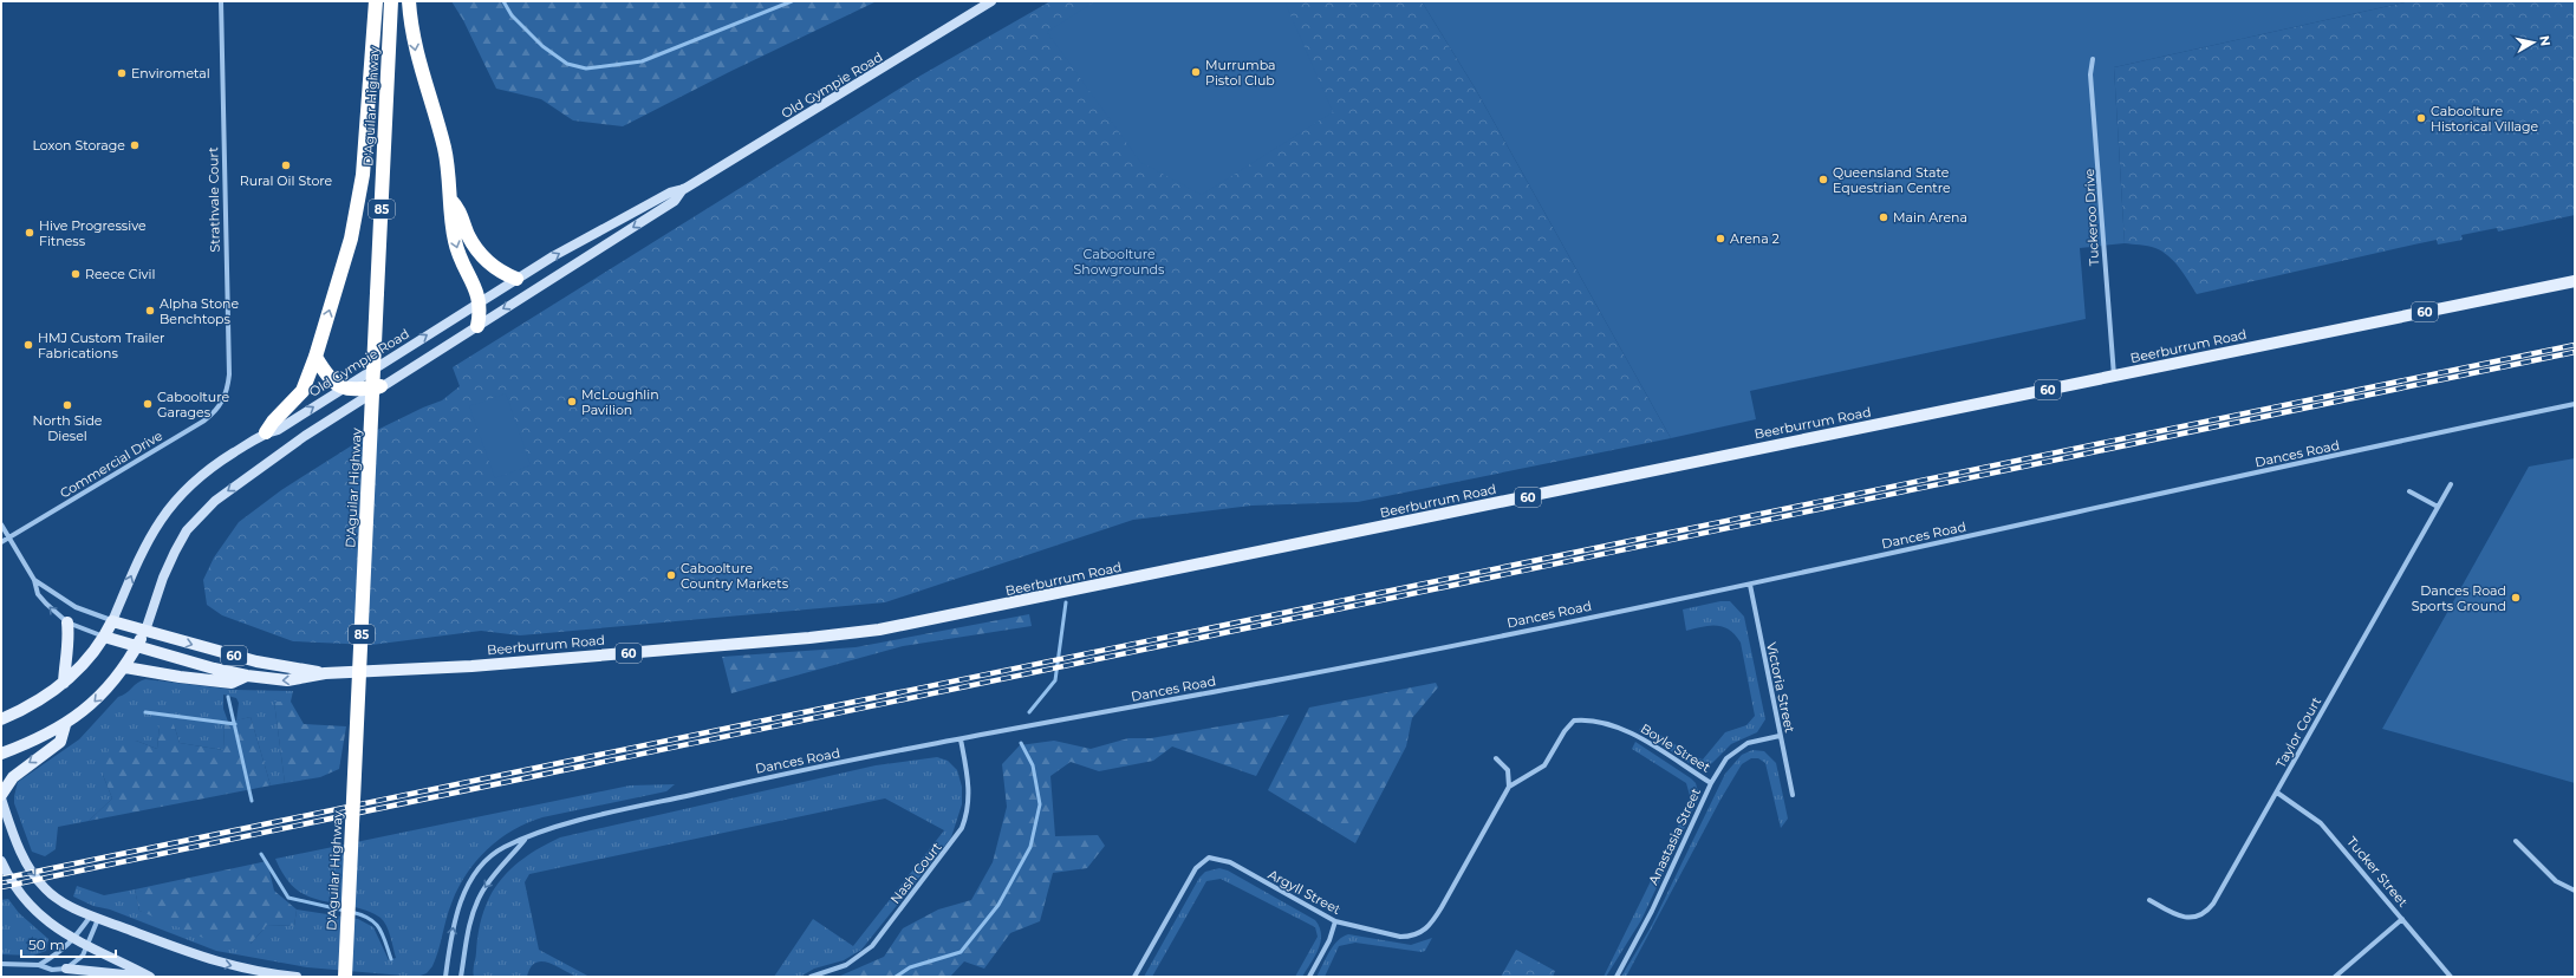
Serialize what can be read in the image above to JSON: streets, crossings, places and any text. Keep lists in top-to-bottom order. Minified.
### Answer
{"streets":{"highway":["D'Aguilar Highway","85"],"main road":["Old Gympie Road","60","Beerburrum Road"],"street":["Strathvale Court","Tuckeroo Drive","Dances Road","Commercial Drive","Victoria Street","Taylor Court","Boyle Street","Anastasia Street","Tucker Street","Nash Court","Argyll Street"]},"crossings":[["Old Gympie Road","Beerburrum Road"],["Strathvale Court","Commercial Drive"],["Tuckeroo Drive","Beerburrum Road"],["60","Beerburrum Road"],["Dances Road","Victoria Street"],["Dances Road","Nash Court"],["Victoria Street","Anastasia Street"],["Taylor Court","Tucker Street"],["Boyle Street","Anastasia Street"],["Boyle Street","Argyll Street"]],"parks":["Caboolture Showgrounds"],"places":["Murrumba Pistol Club","Envirometal","Caboolture Historical Village","Loxon Storage","Rural Oil Store","Queensland State Equestrian Centre","Main Arena","Hive Progressive Fitness","Arena 2","Reece Civil","Alpha Stone Benchtops","HMJ Custom Trailer Fabrications","McLoughlin Pavilion","Caboolture Garages","North Side Diesel","Caboolture Country Markets","Dances Road Sports Ground"],"scale_bar":"50 m","north":"right"}
